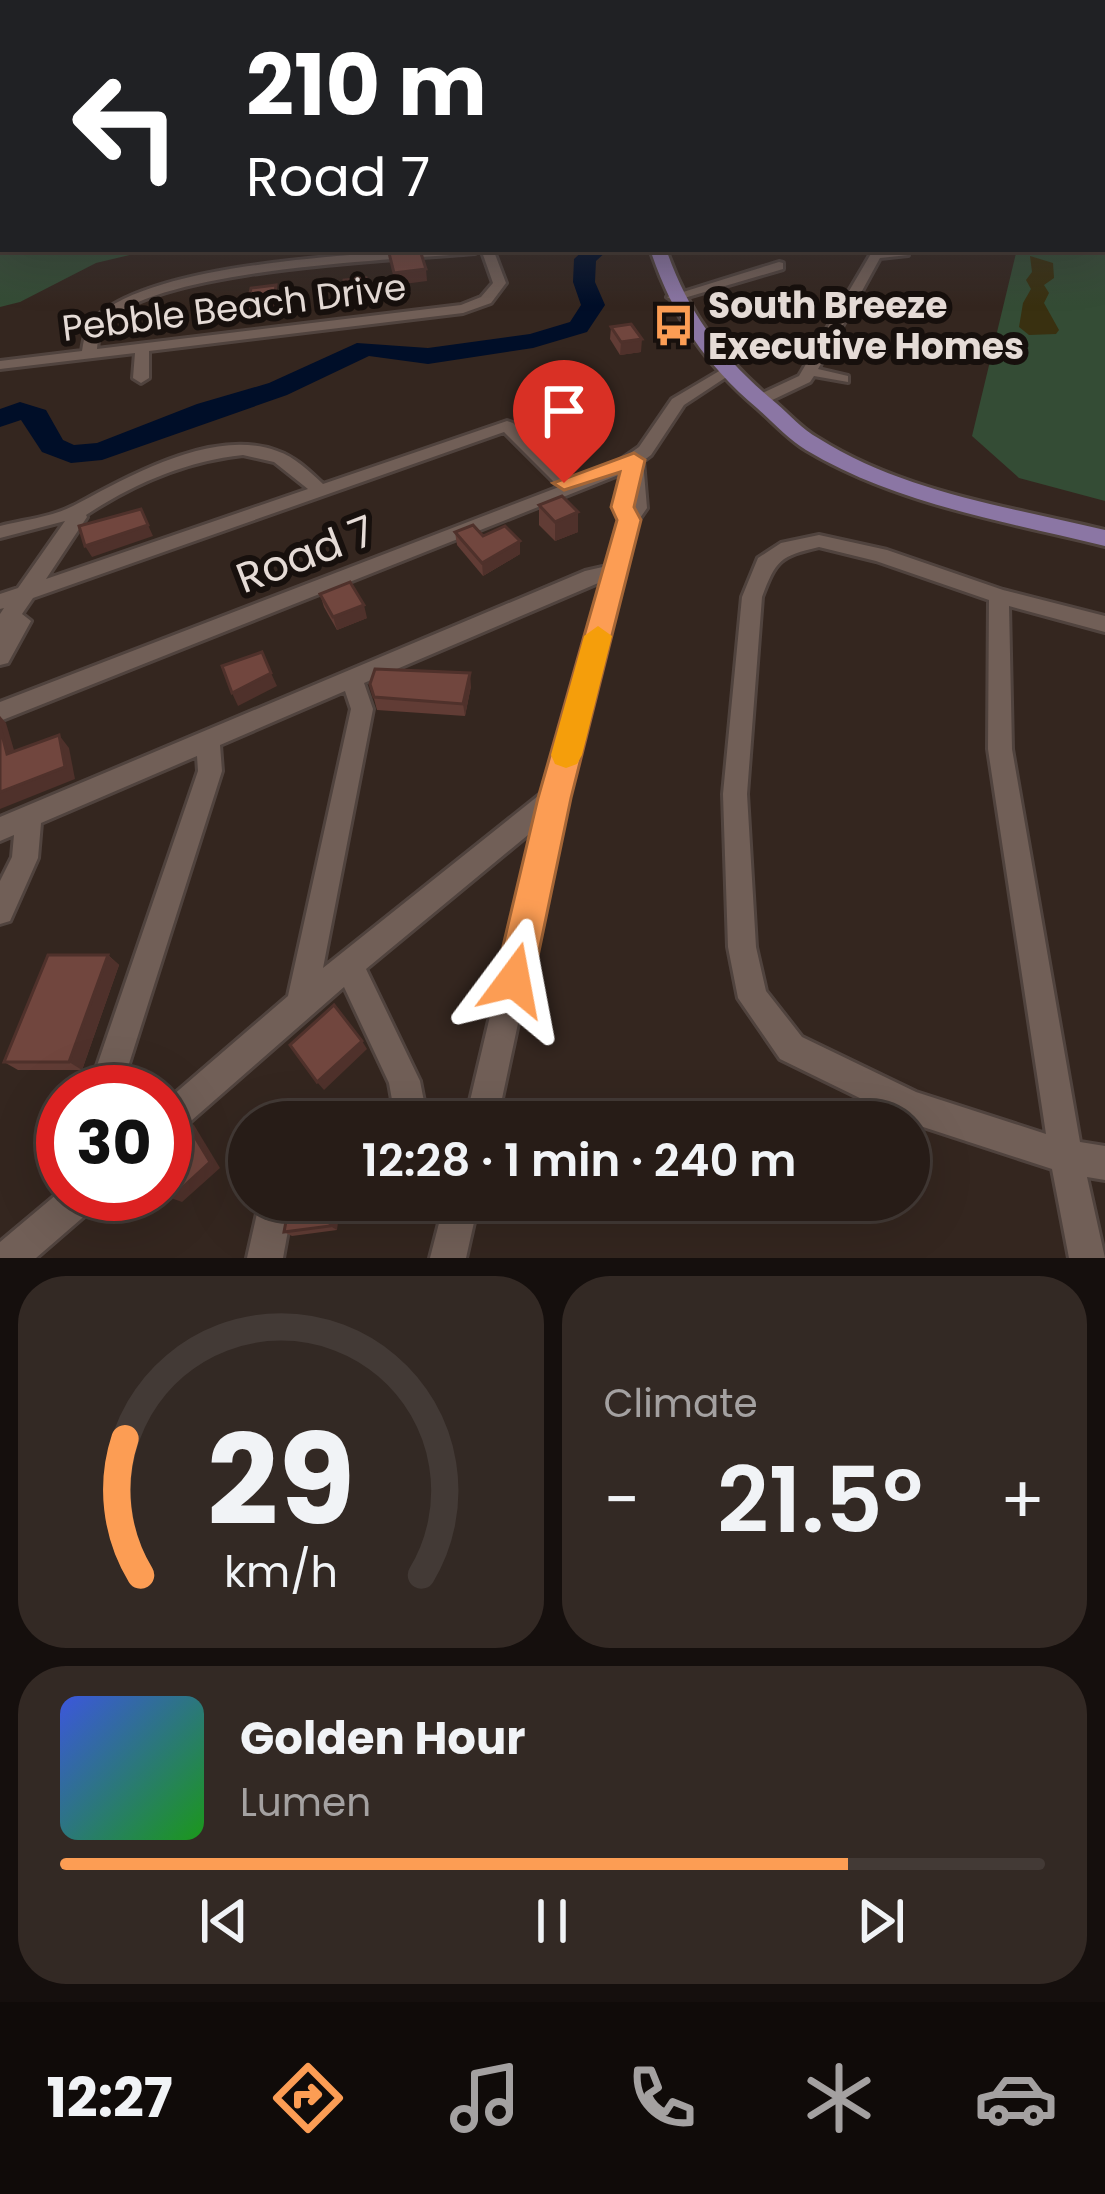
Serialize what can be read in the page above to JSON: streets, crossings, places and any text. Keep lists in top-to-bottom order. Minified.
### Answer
{"streets":{"street":["Pebble Beach Drive","Road 7"]},"places":{"bus stop":["South Breeze Executive Homes"]},"page":{"turn":["210 m","Road 7"],"limit":"30","trip":"12:28 · 1 min · 240 m","tile":"Climate","heat":["−","21.5°","+"],"song":["Golden Hour","Lumen"],"tabs":"12:27","gauge":["29","km/h"]}}
